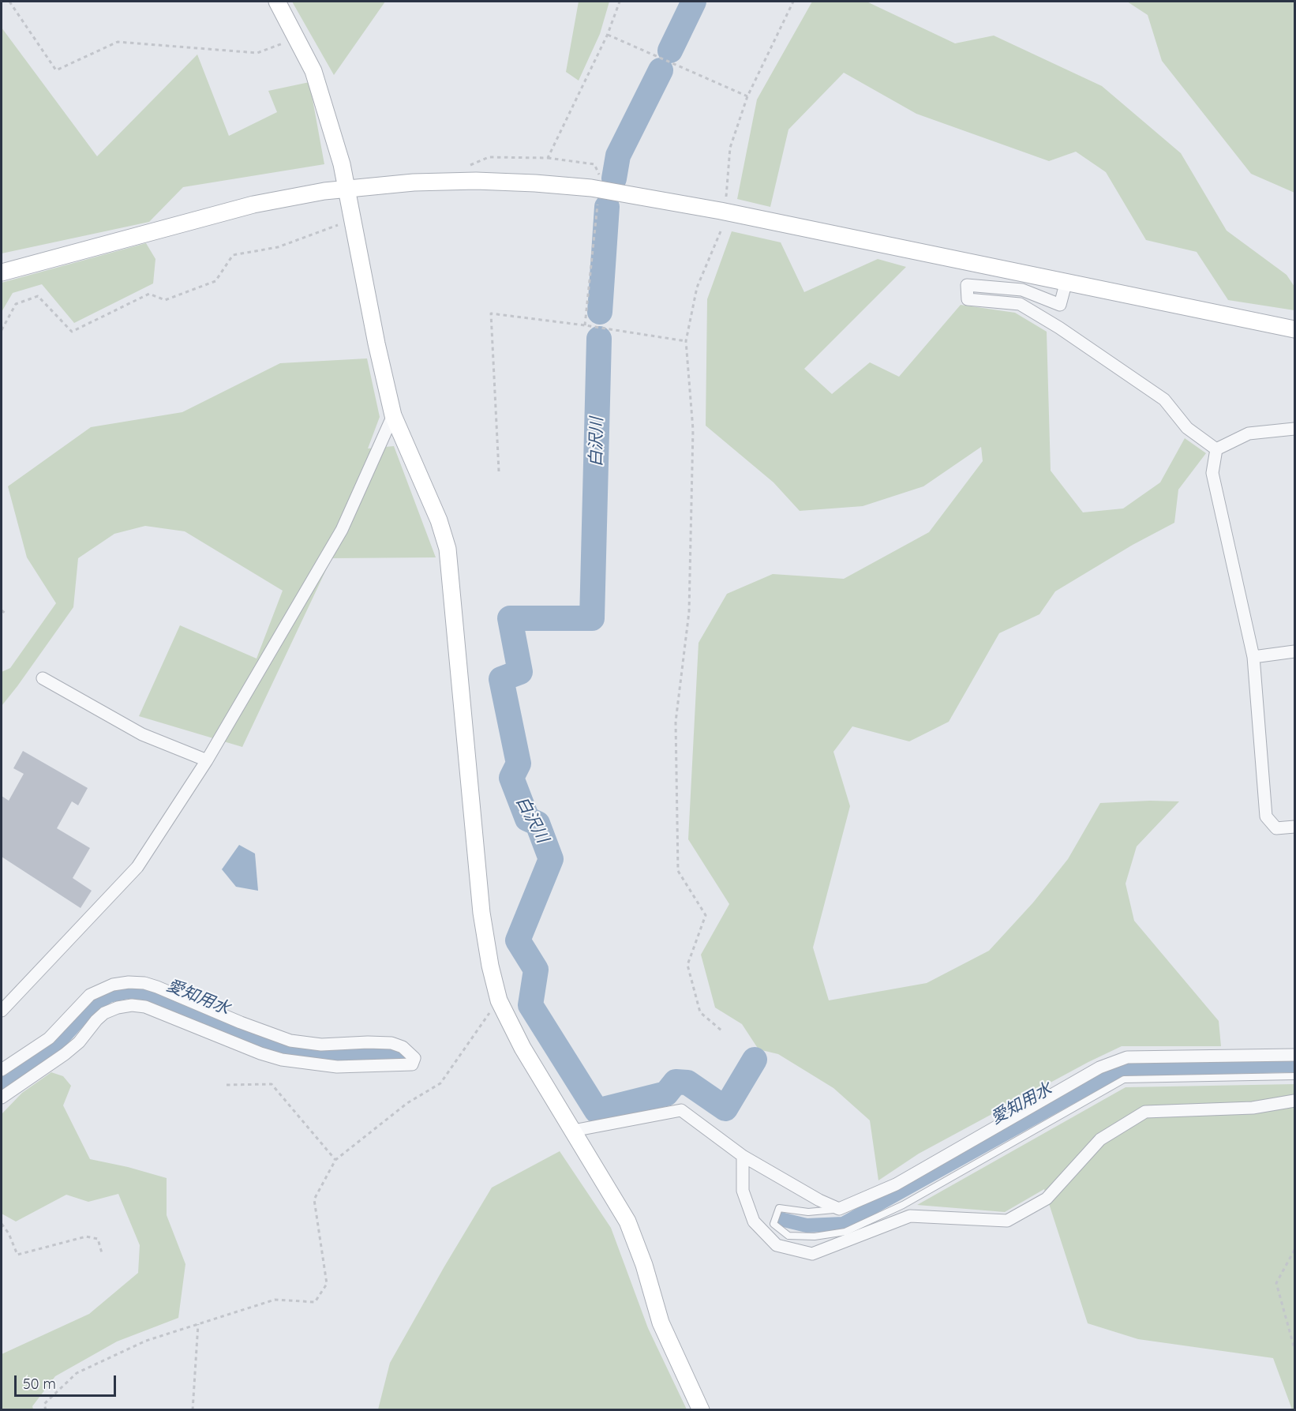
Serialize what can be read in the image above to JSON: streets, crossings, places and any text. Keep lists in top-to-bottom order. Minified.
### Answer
{"water":["白沢川","愛知用水"],"scale_bar":"50 m"}
